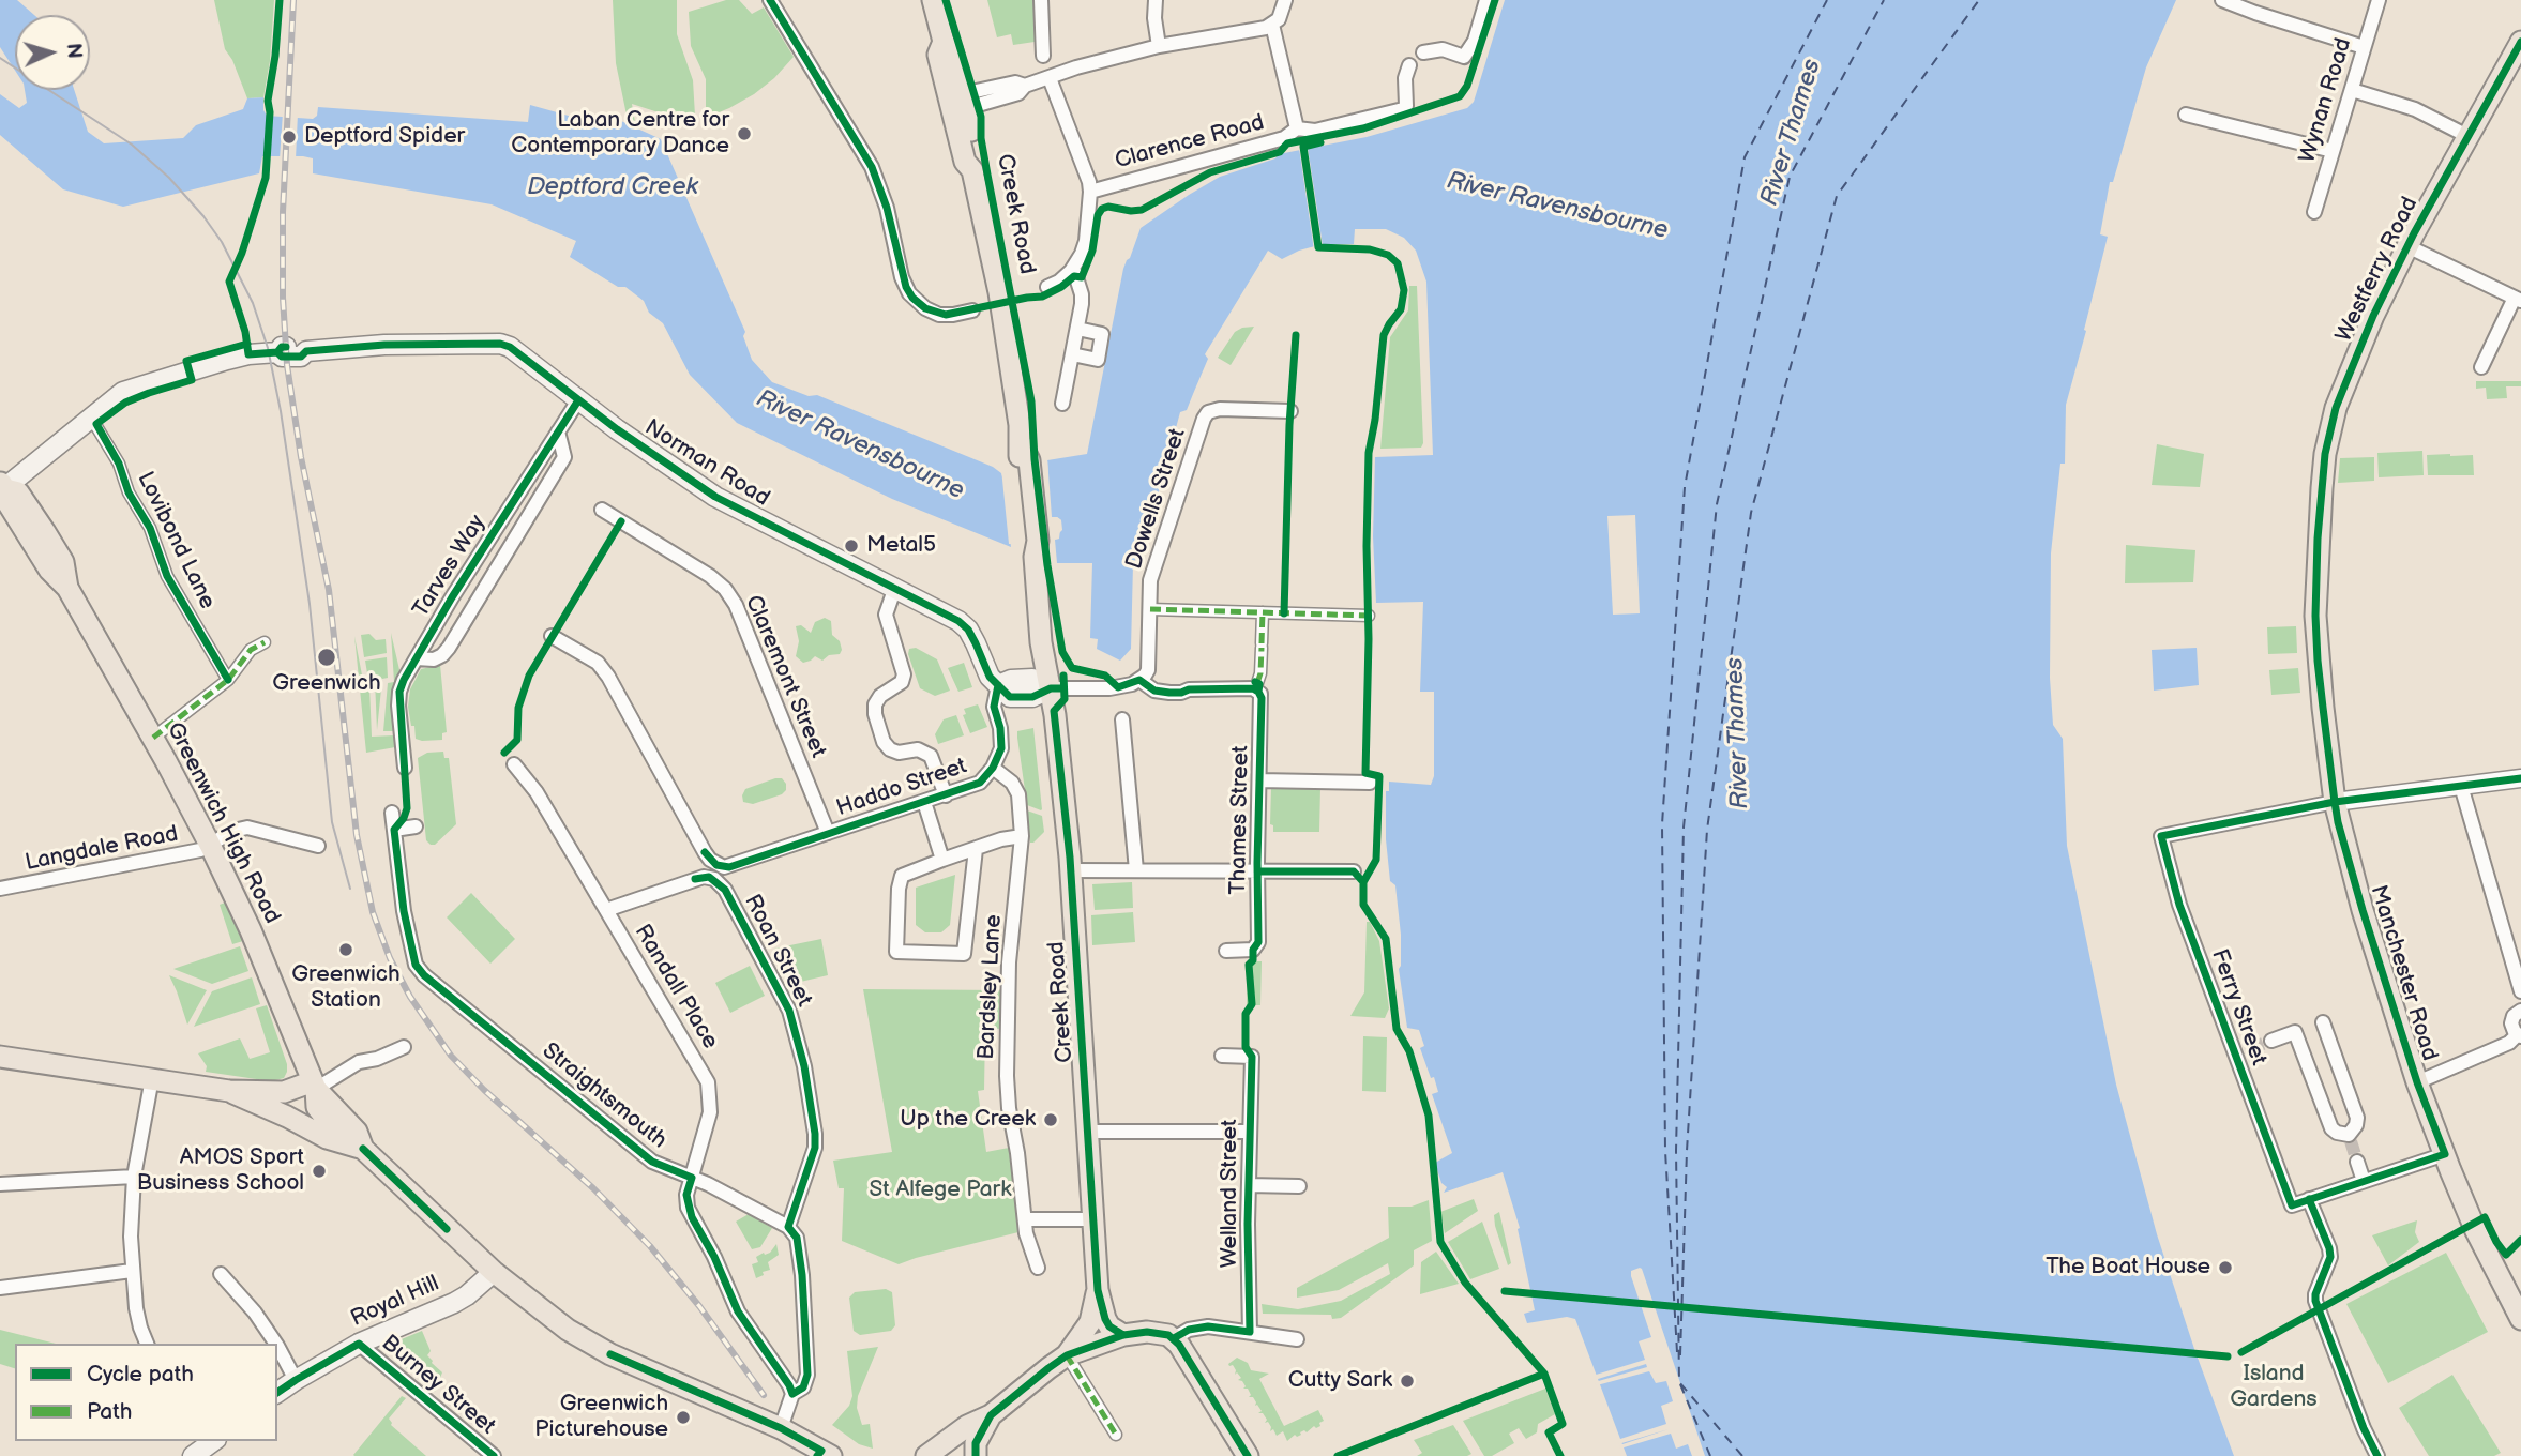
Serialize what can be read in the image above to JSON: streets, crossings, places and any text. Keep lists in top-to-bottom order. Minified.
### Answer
{"streets":{"main road":["Creek Road","Westferry Road","Norman Road","Greenwich High Road","Manchester Road","Royal Hill"],"street":["Wynan Road","Clarence Road","Dowells Street","Lovibond Lane","Tarves Way","Claremont Street","Haddo Street","Thames Street","Langdale Road","Roan Street","Randall Place","Bardsley Lane","Ferry Street","Straightsmouth","Welland Street","Burney Street"]},"crossings":[["Creek Road","Welland Street"],["Westferry Road","Manchester Road"],["Westferry Road","Ferry Street"],["Norman Road","Lovibond Lane"],["Norman Road","Tarves Way"],["Norman Road","Haddo Street"],["Norman Road","Greenwich High Road"],["Claremont Street","Haddo Street"],["Haddo Street","Bardsley Lane"],["Greenwich High Road","Langdale Road"],["Greenwich High Road","Royal Hill"],["Roan Street","Randall Place"],["Roan Street","Straightsmouth"],["Manchester Road","Ferry Street"],["Randall Place","Straightsmouth"],["Royal Hill","Burney Street"]],"water":["River Thames","Deptford Creek","River Ravensbourne"],"parks":["St Alfege Park","Island Gardens"],"places":["Laban Centre for Contemporary Dance","Deptford Spider","Metal5","Greenwich","Greenwich Station","Up the Creek","AMOS Sport Business School","The Boat House","Cutty Sark","Greenwich Picturehouse"],"legend":["Cycle path","Path"],"north":"right"}
